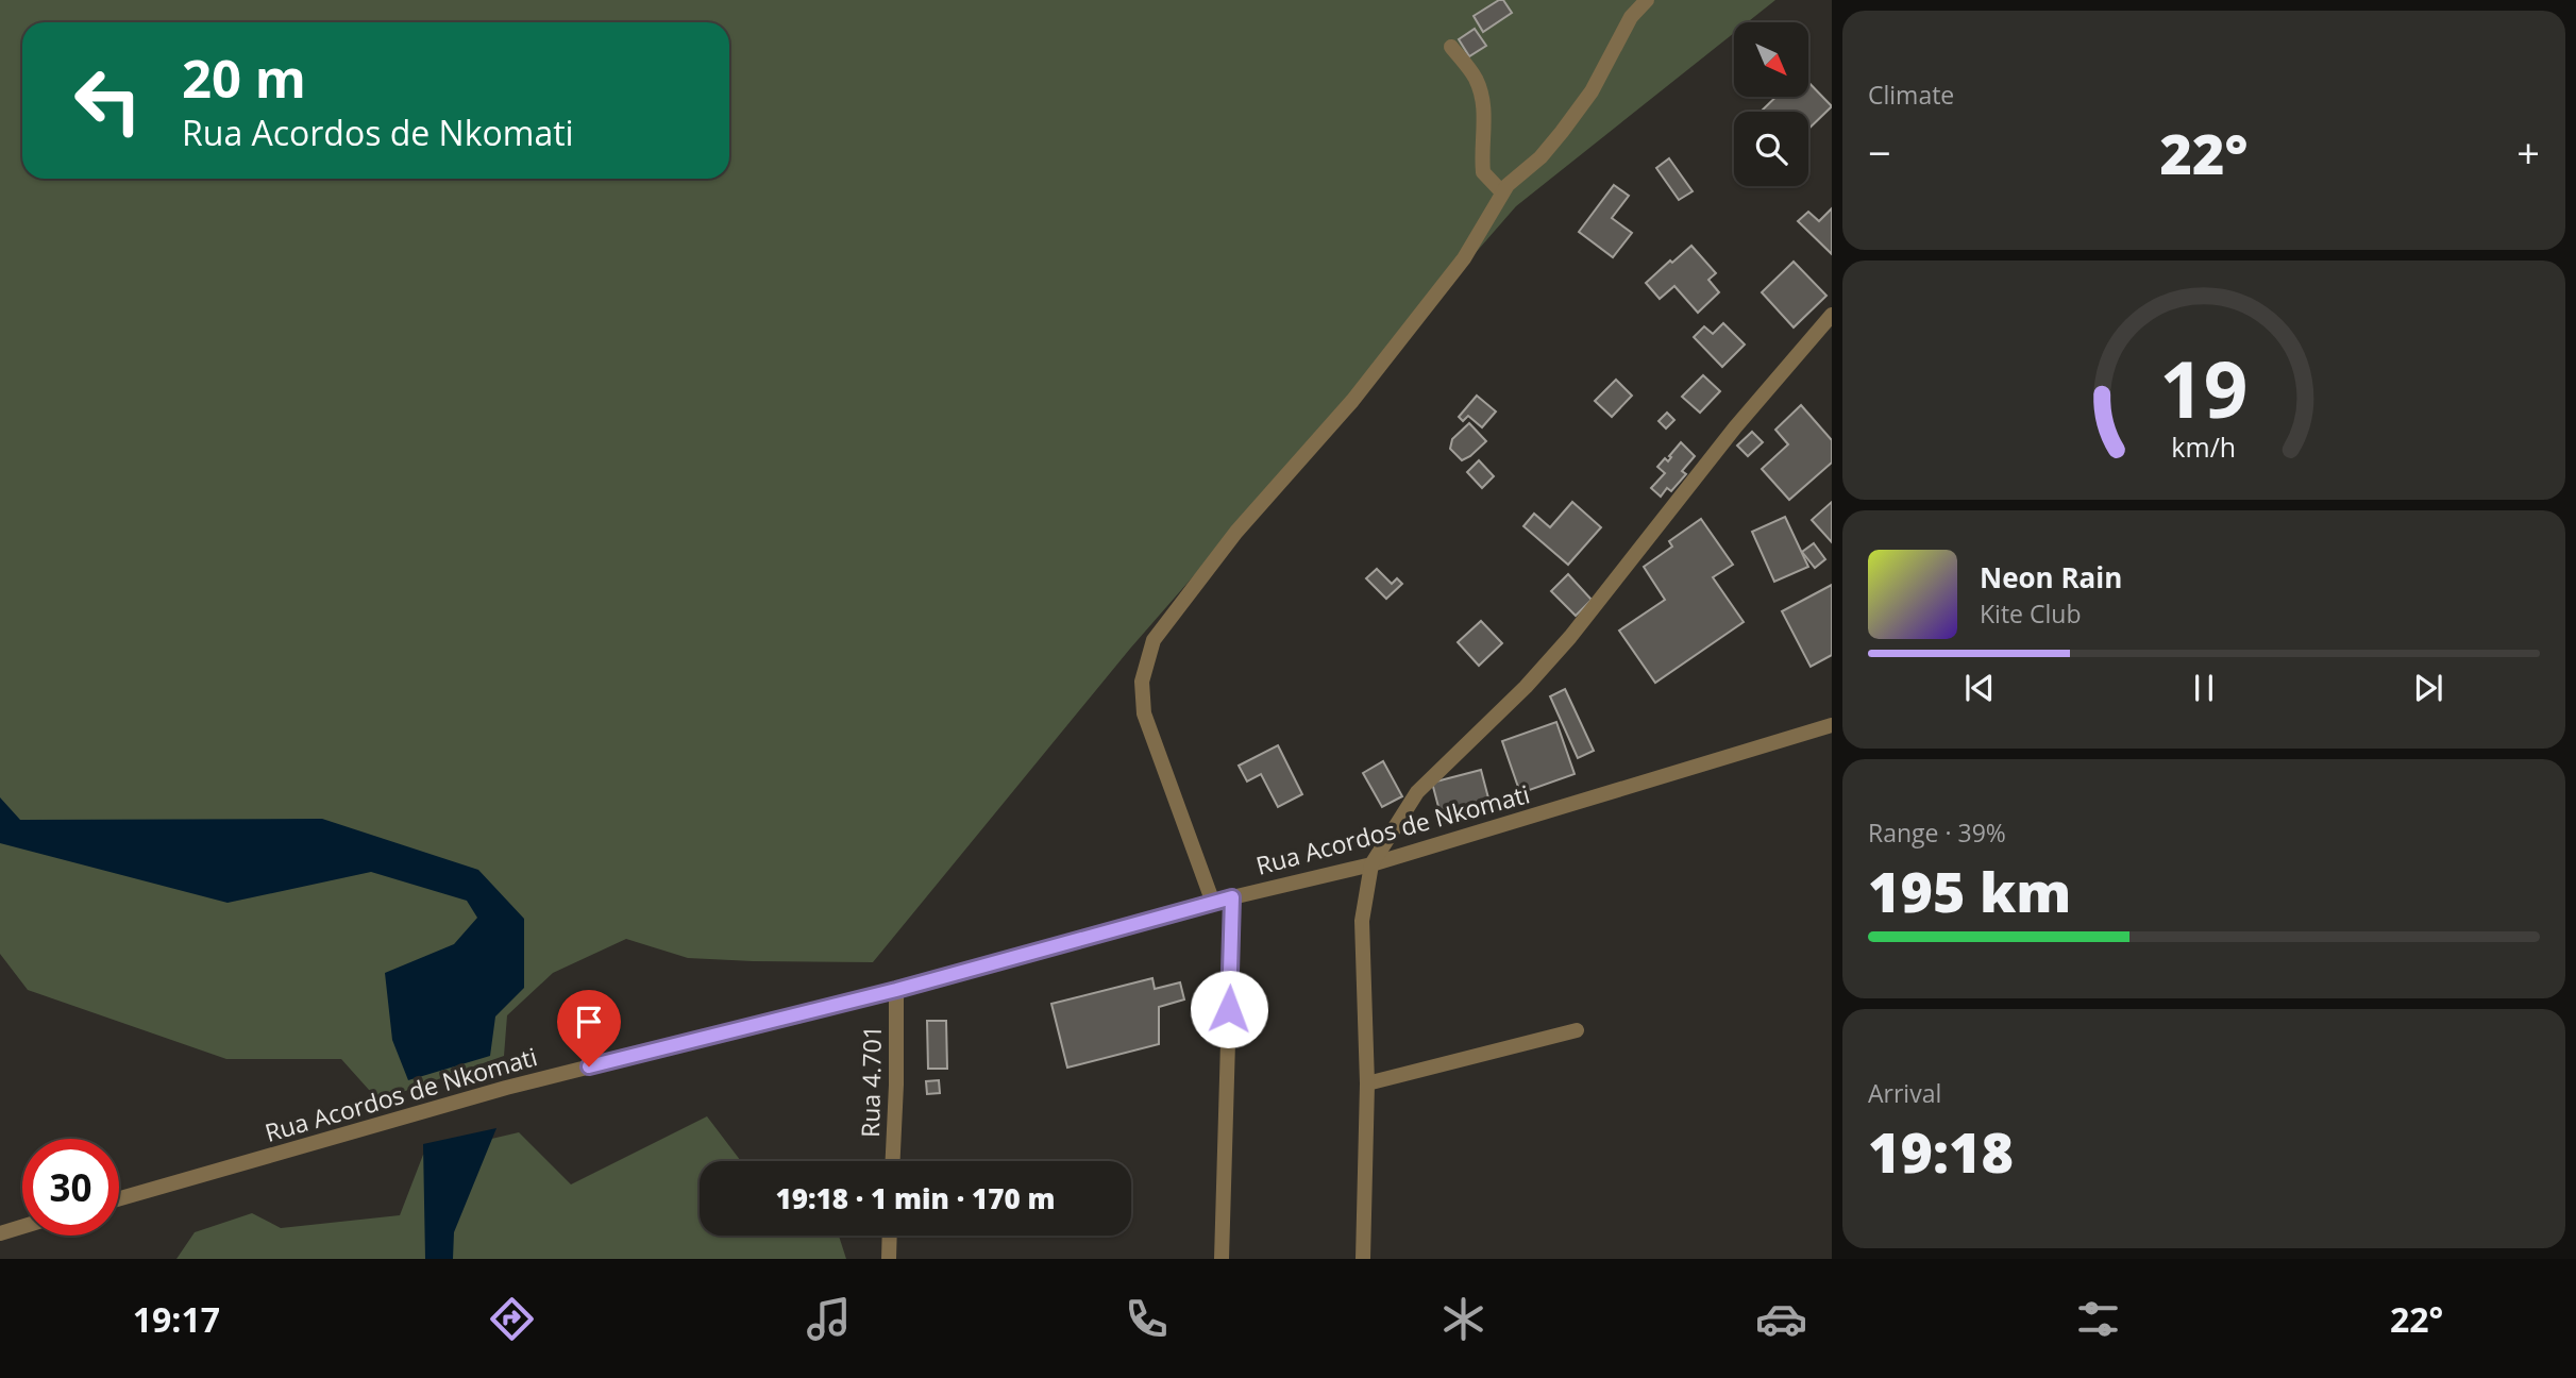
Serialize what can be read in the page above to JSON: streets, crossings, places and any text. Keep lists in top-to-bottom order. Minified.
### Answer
{"streets":{"street":["Rua Acordos de Nkomati","Rua 4.701"]},"crossings":[["Rua Acordos de Nkomati","Rua 4.701"]],"north":"bottom right","page":{"tile":["Climate",["Range · 39%","195 km"],["Arrival","19:18"]],"turn":["20 m","Rua Acordos de Nkomati"],"heat":["−","22°","+"],"song":["Neon Rain","Kite Club"],"limit":"30","trip":"19:18 · 1 min · 170 m","tabs":["19:17","22°"],"gauge":["19","km/h"]}}
